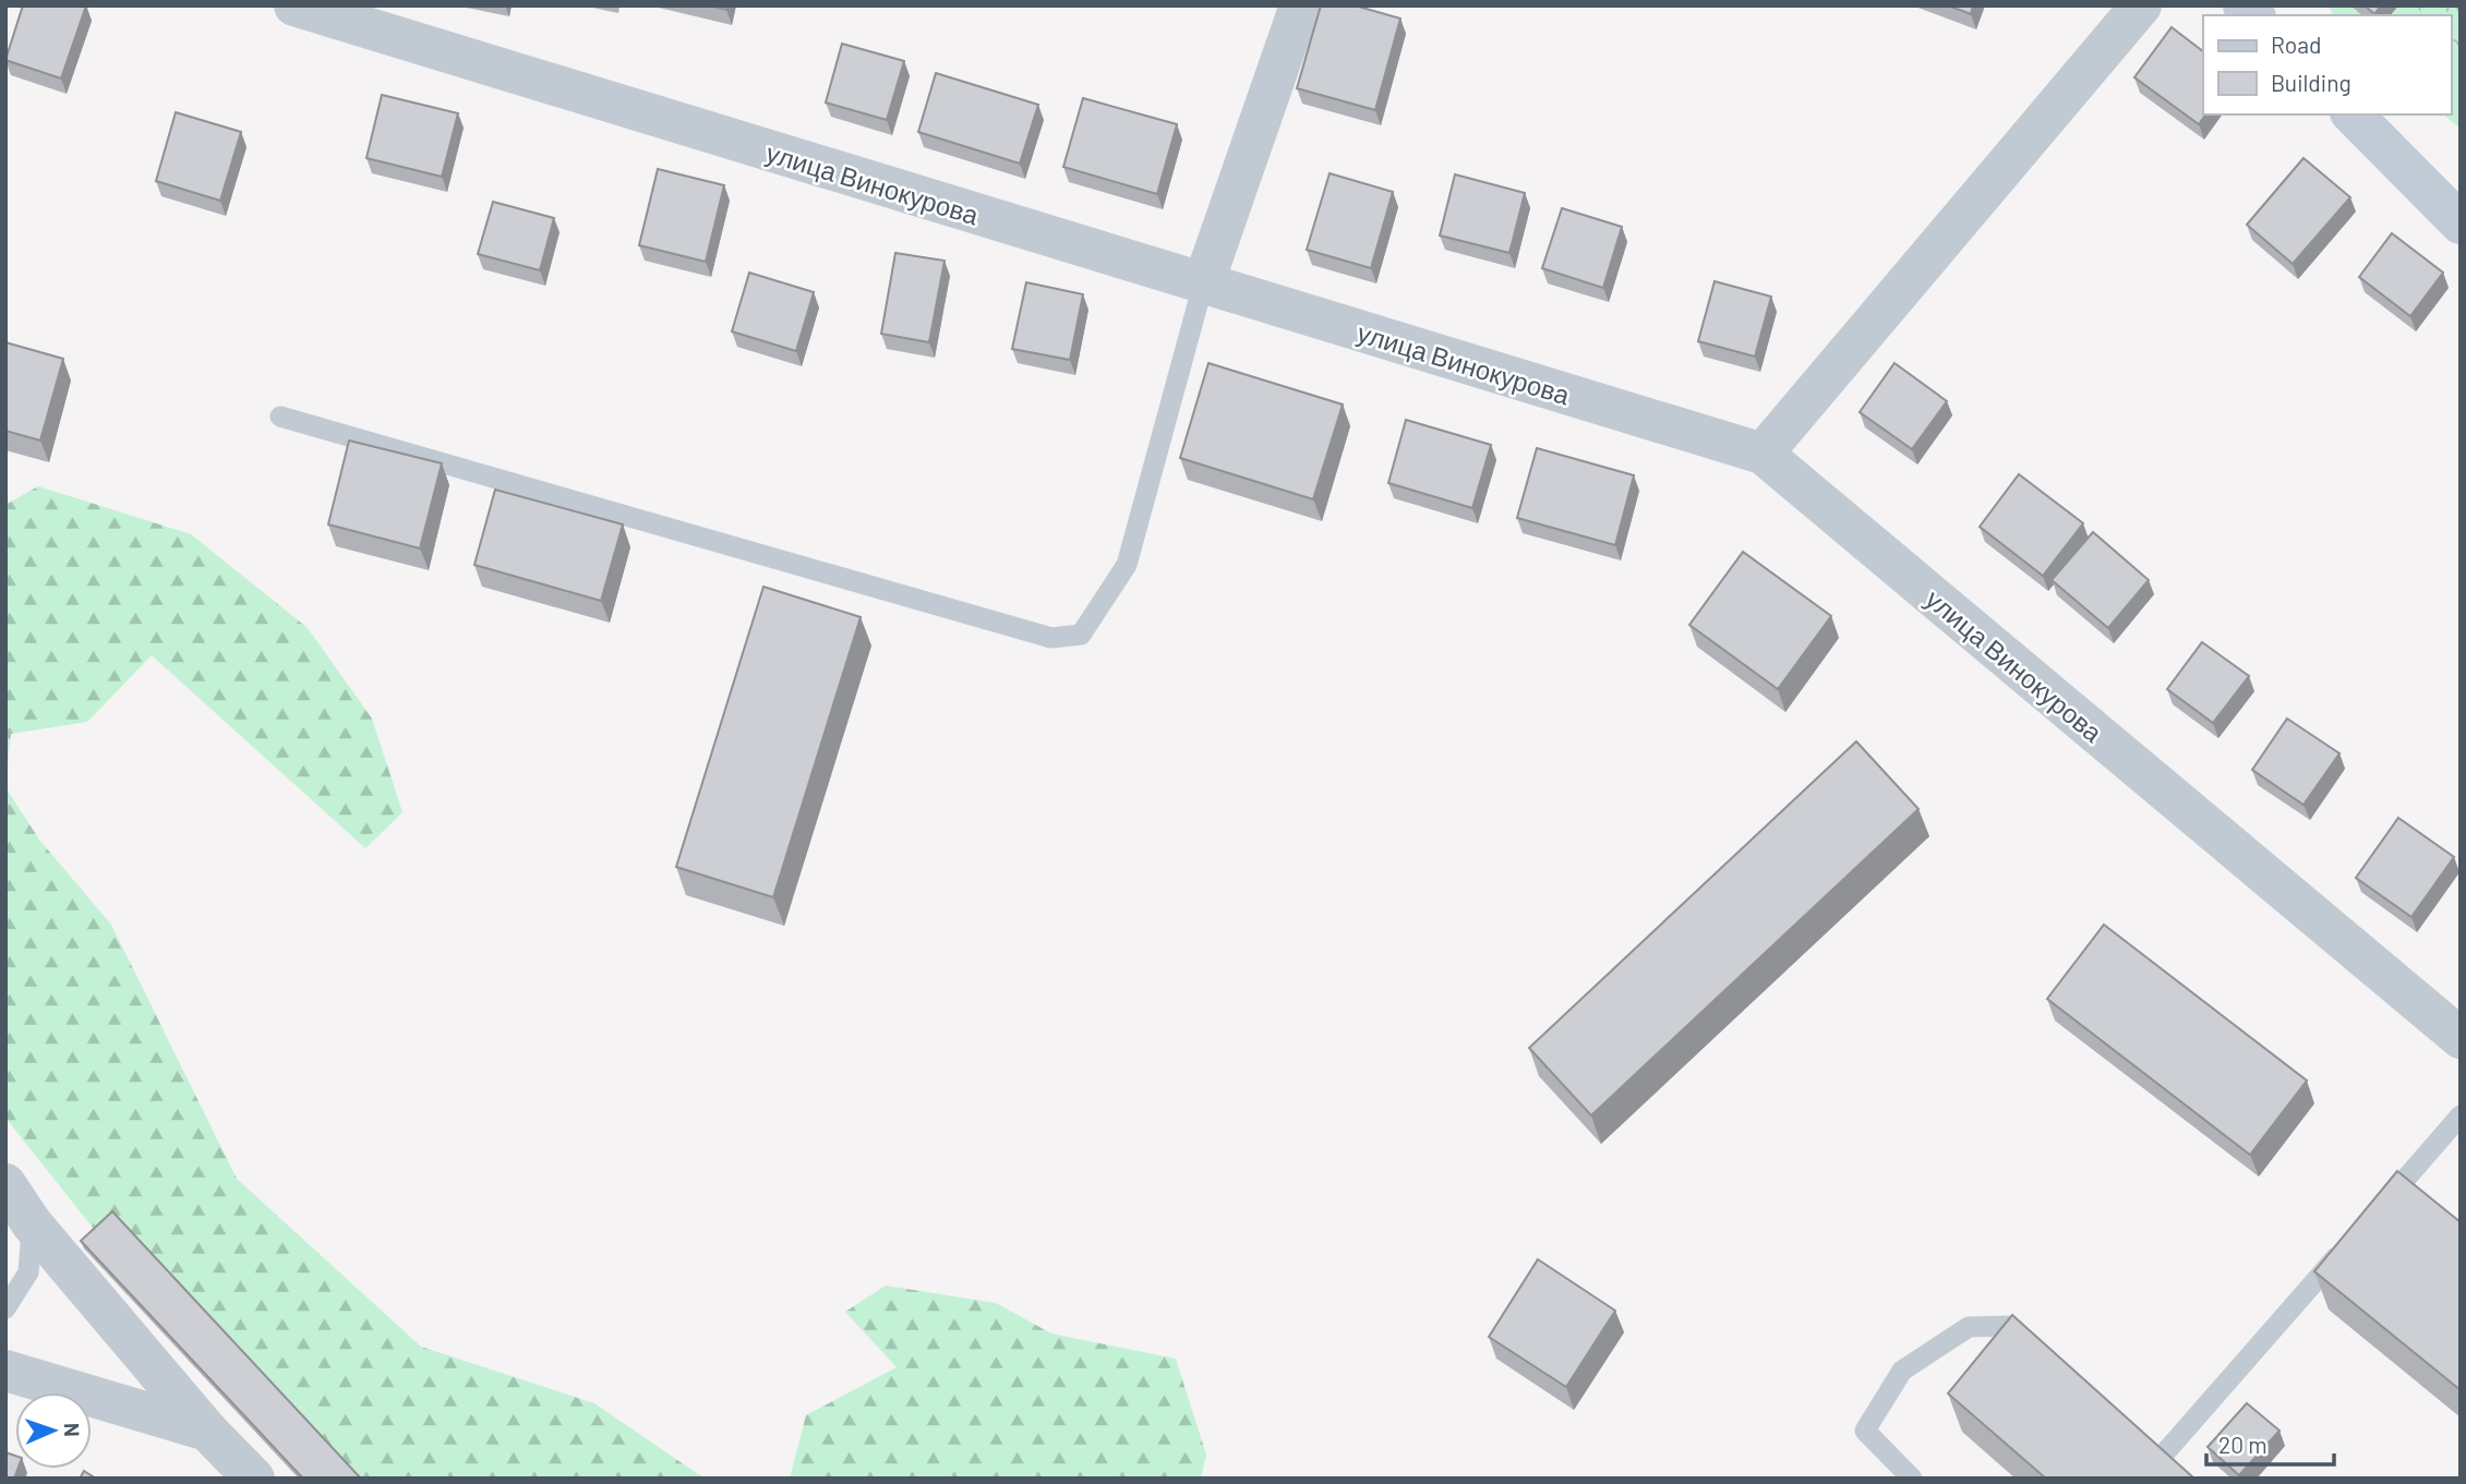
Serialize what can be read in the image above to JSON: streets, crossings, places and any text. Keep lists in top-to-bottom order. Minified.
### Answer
{"streets":{"street":["улица Винокурова"]},"legend":["Road","Building"],"scale_bar":"20 m","north":"right"}
